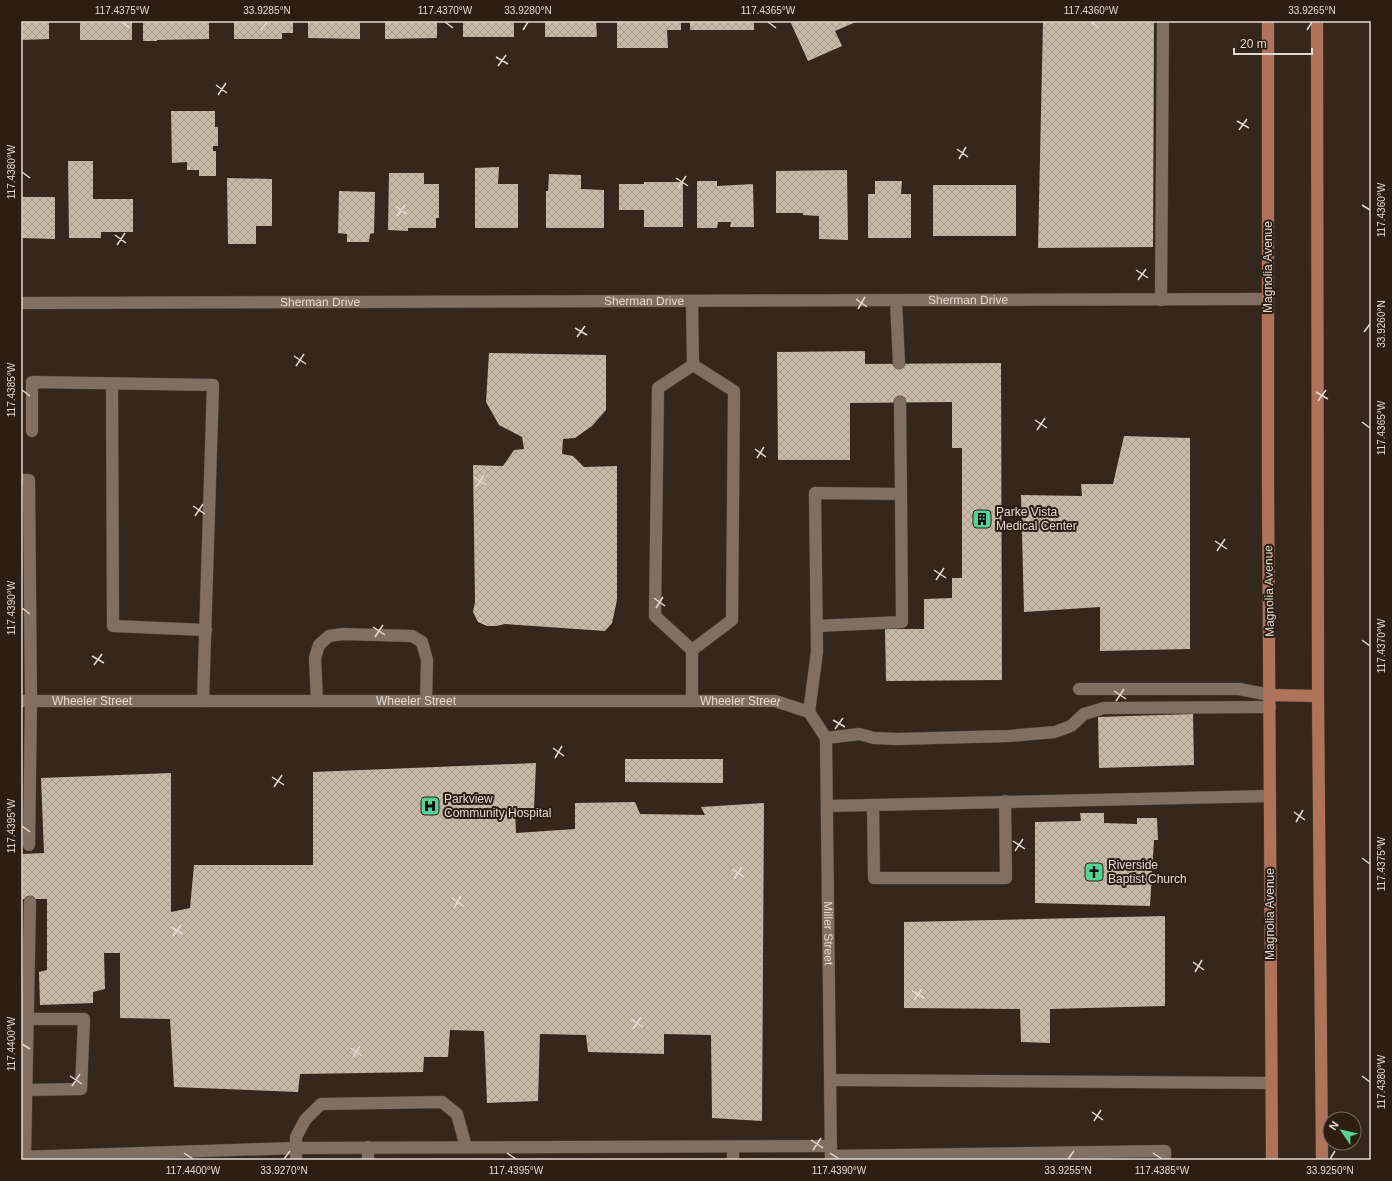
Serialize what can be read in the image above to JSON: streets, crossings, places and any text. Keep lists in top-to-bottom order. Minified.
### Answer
{"streets":{"main road":["Magnolia Avenue"],"street":["Sherman Drive","Wheeler Street","Miller Street"]},"crossings":[["Magnolia Avenue","Sherman Drive"]],"places":{"building":["Parke Vista Medical Center"],"hospital":["Parkview Community Hospital"],"church":["Riverside Baptist Church"]},"scale_bar":"20 m","north":"top left","coordinates":["117.4375°W","33.9285°N","117.4370°W","33.9280°N","117.4365°W","117.4360°W","33.9265°N","117.4380°W","33.9260°N","117.4385°W","117.4390°W","117.4395°W","117.4400°W","33.9270°N","33.9255°N","33.9250°N"]}
